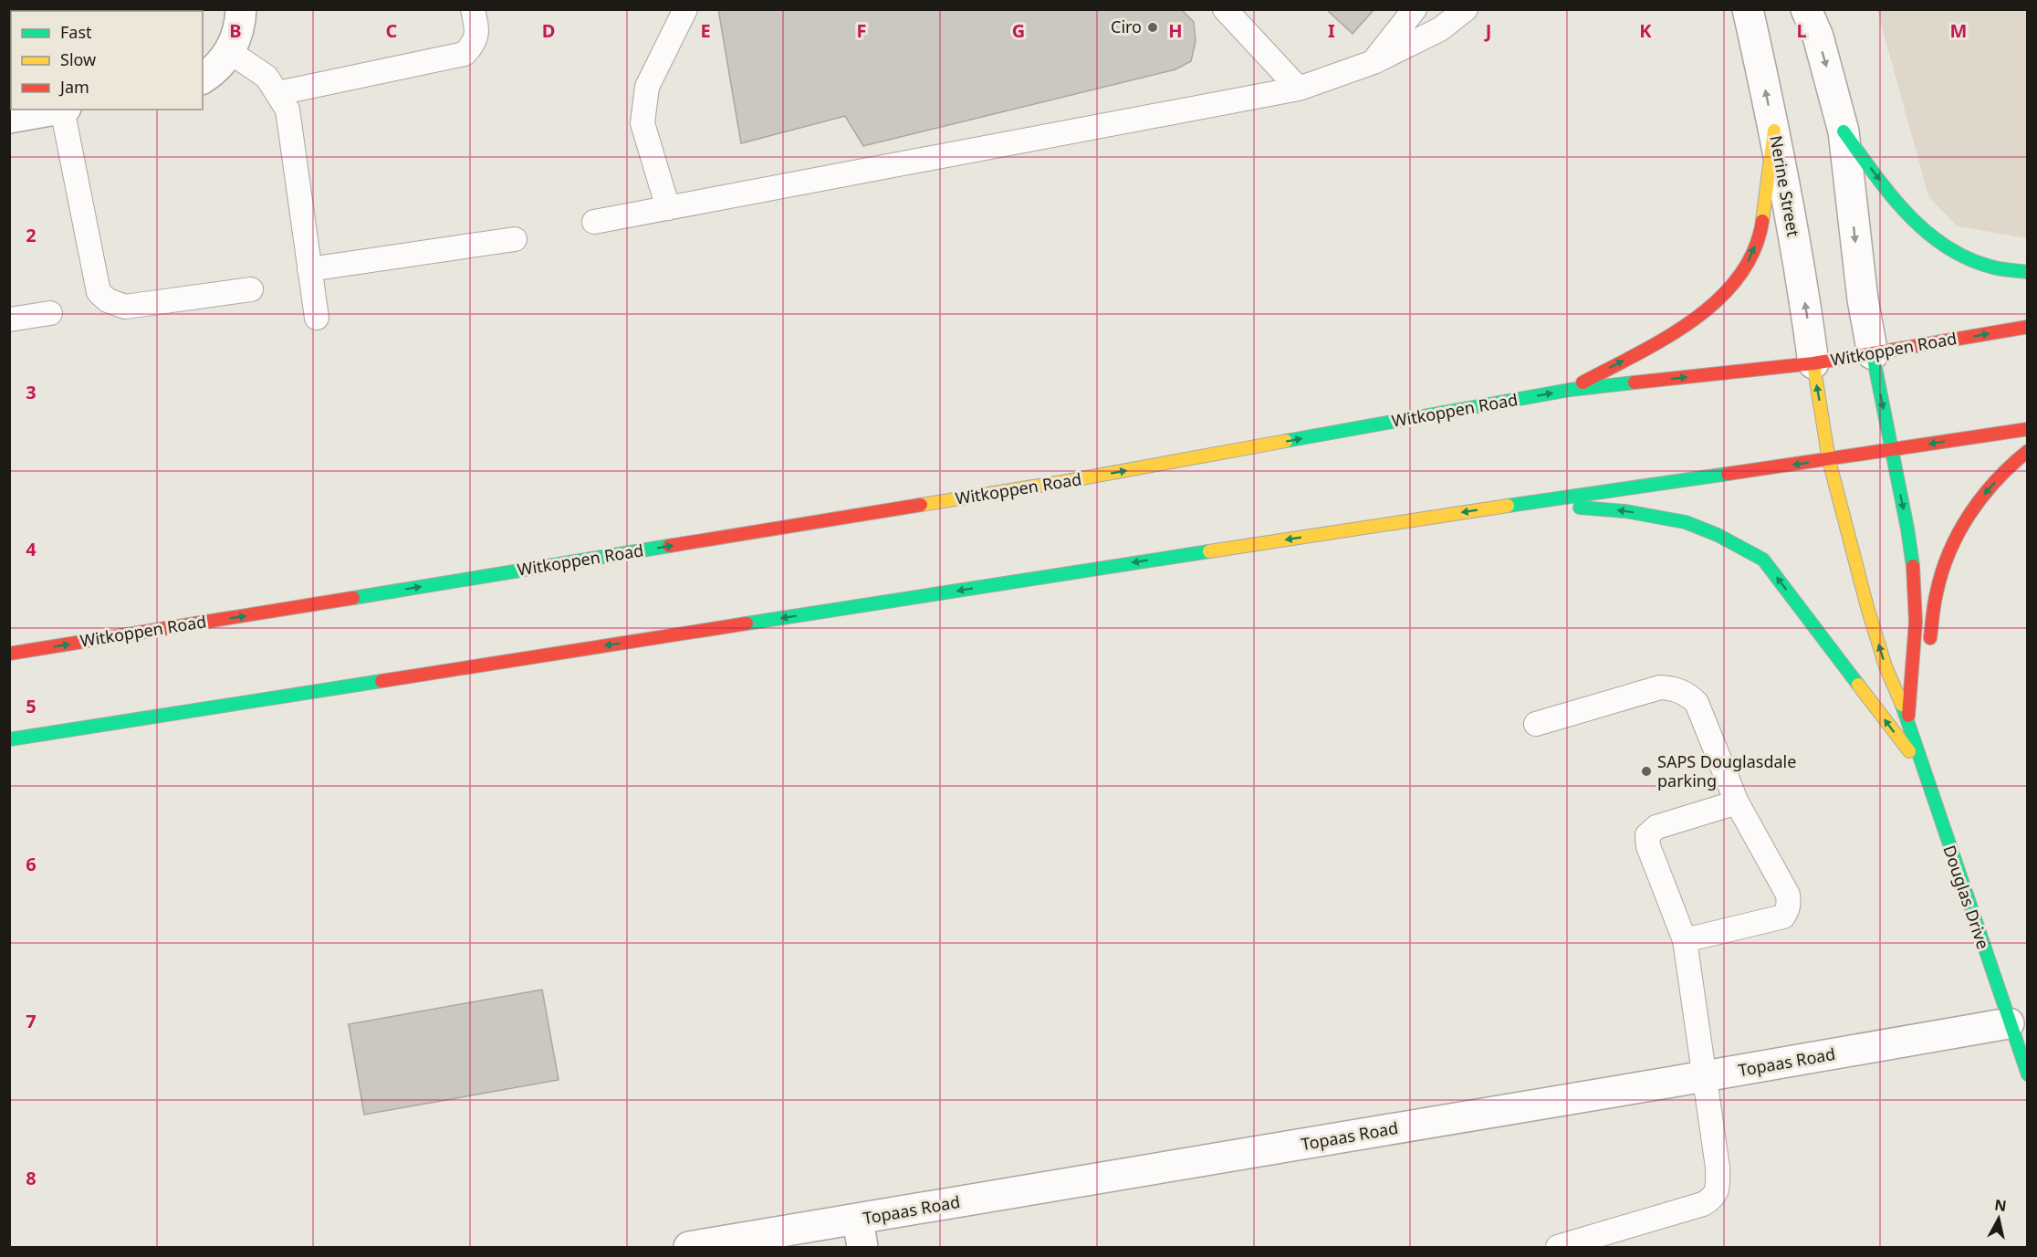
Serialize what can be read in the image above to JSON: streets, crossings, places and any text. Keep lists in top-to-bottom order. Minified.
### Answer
{"streets":{"main road":["Witkoppen Road","Douglas Drive"],"street":["Nerine Street","Topaas Road"]},"crossings":[["Nerine Street","Witkoppen Road"],["Nerine Street","Douglas Drive"],["Witkoppen Road","Douglas Drive"],["Douglas Drive","Topaas Road"]],"places":["Ciro","SAPS Douglasdale parking"],"legend":["Fast","Slow","Jam"],"north":"top","grid":{"columns":["B","C","D","E","F","G","H","I","J","K","L","M"],"rows":["2","3","4","5","6","7","8"]}}
